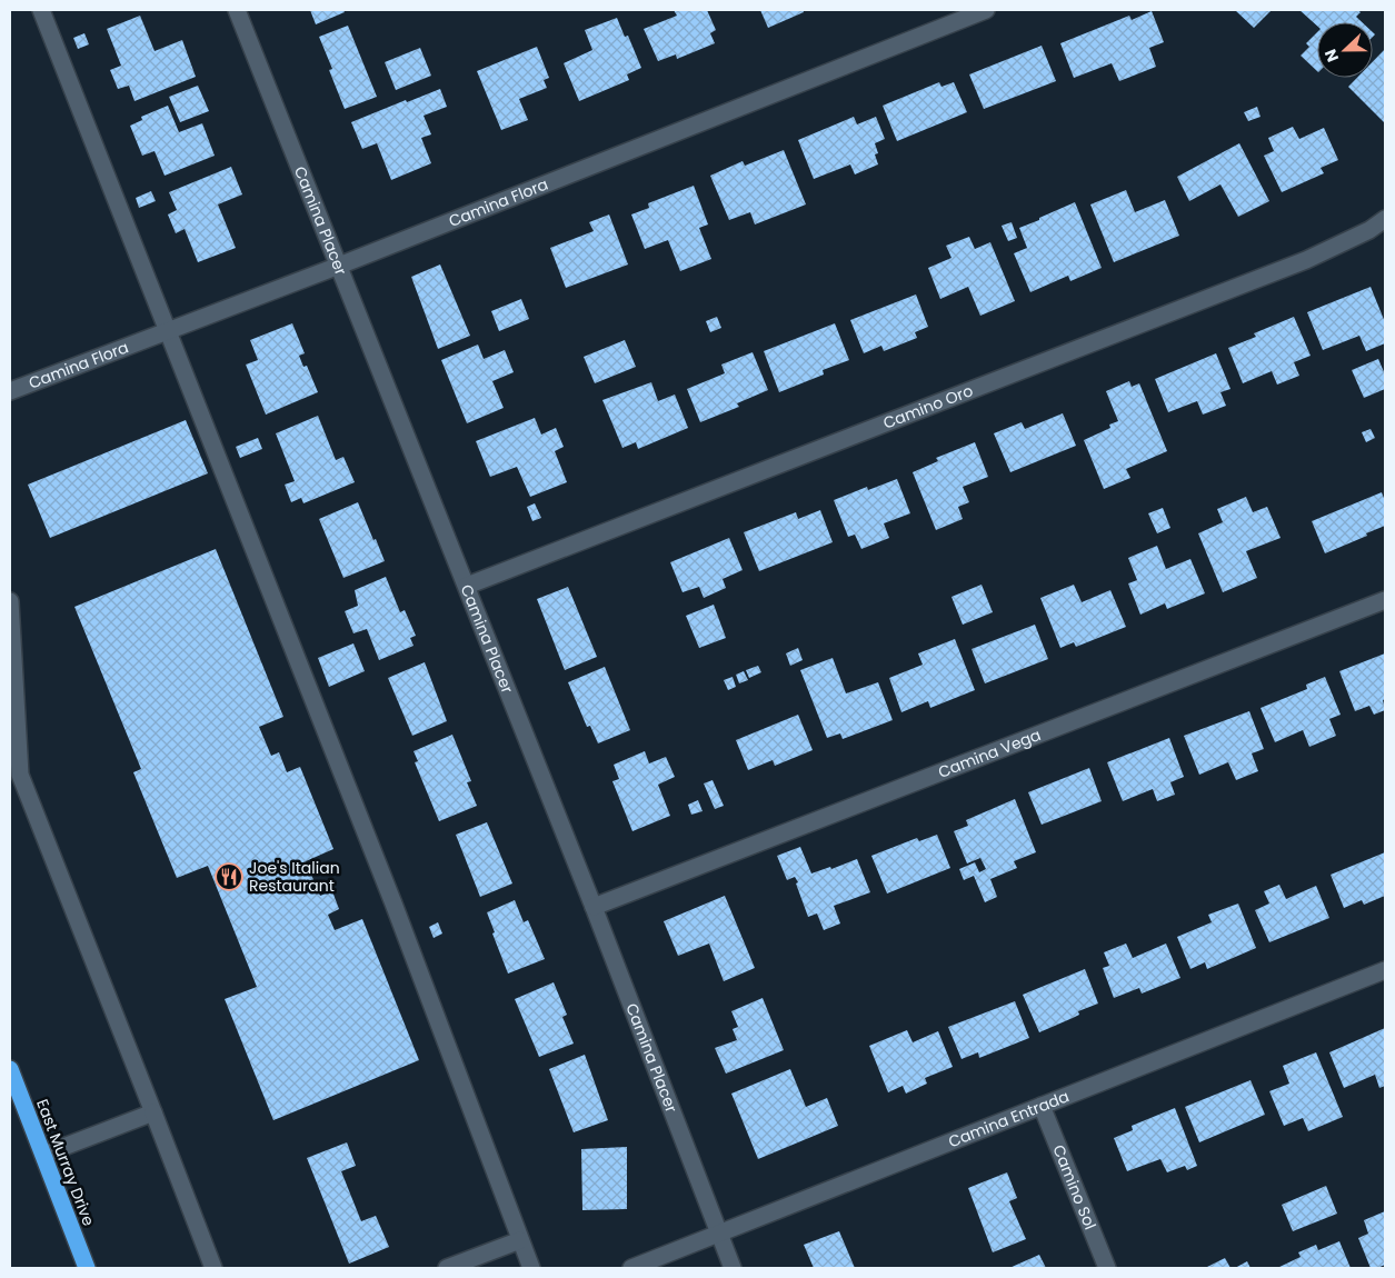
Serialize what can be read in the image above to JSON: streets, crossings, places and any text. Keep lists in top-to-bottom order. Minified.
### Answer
{"streets":{"highway":["East Murray Drive"],"street":["Camina Flora","Camina Placer","Camino Oro","Camina Vega","Camina Entrada","Camino Sol"]},"crossings":[["Camina Flora","Camina Placer"],["Camina Placer","Camino Oro"],["Camina Placer","Camina Vega"],["Camina Placer","Camina Entrada"],["Camina Entrada","Camino Sol"]],"places":{"restaurant":["Joe's Italian Restaurant"]},"north":"left"}
